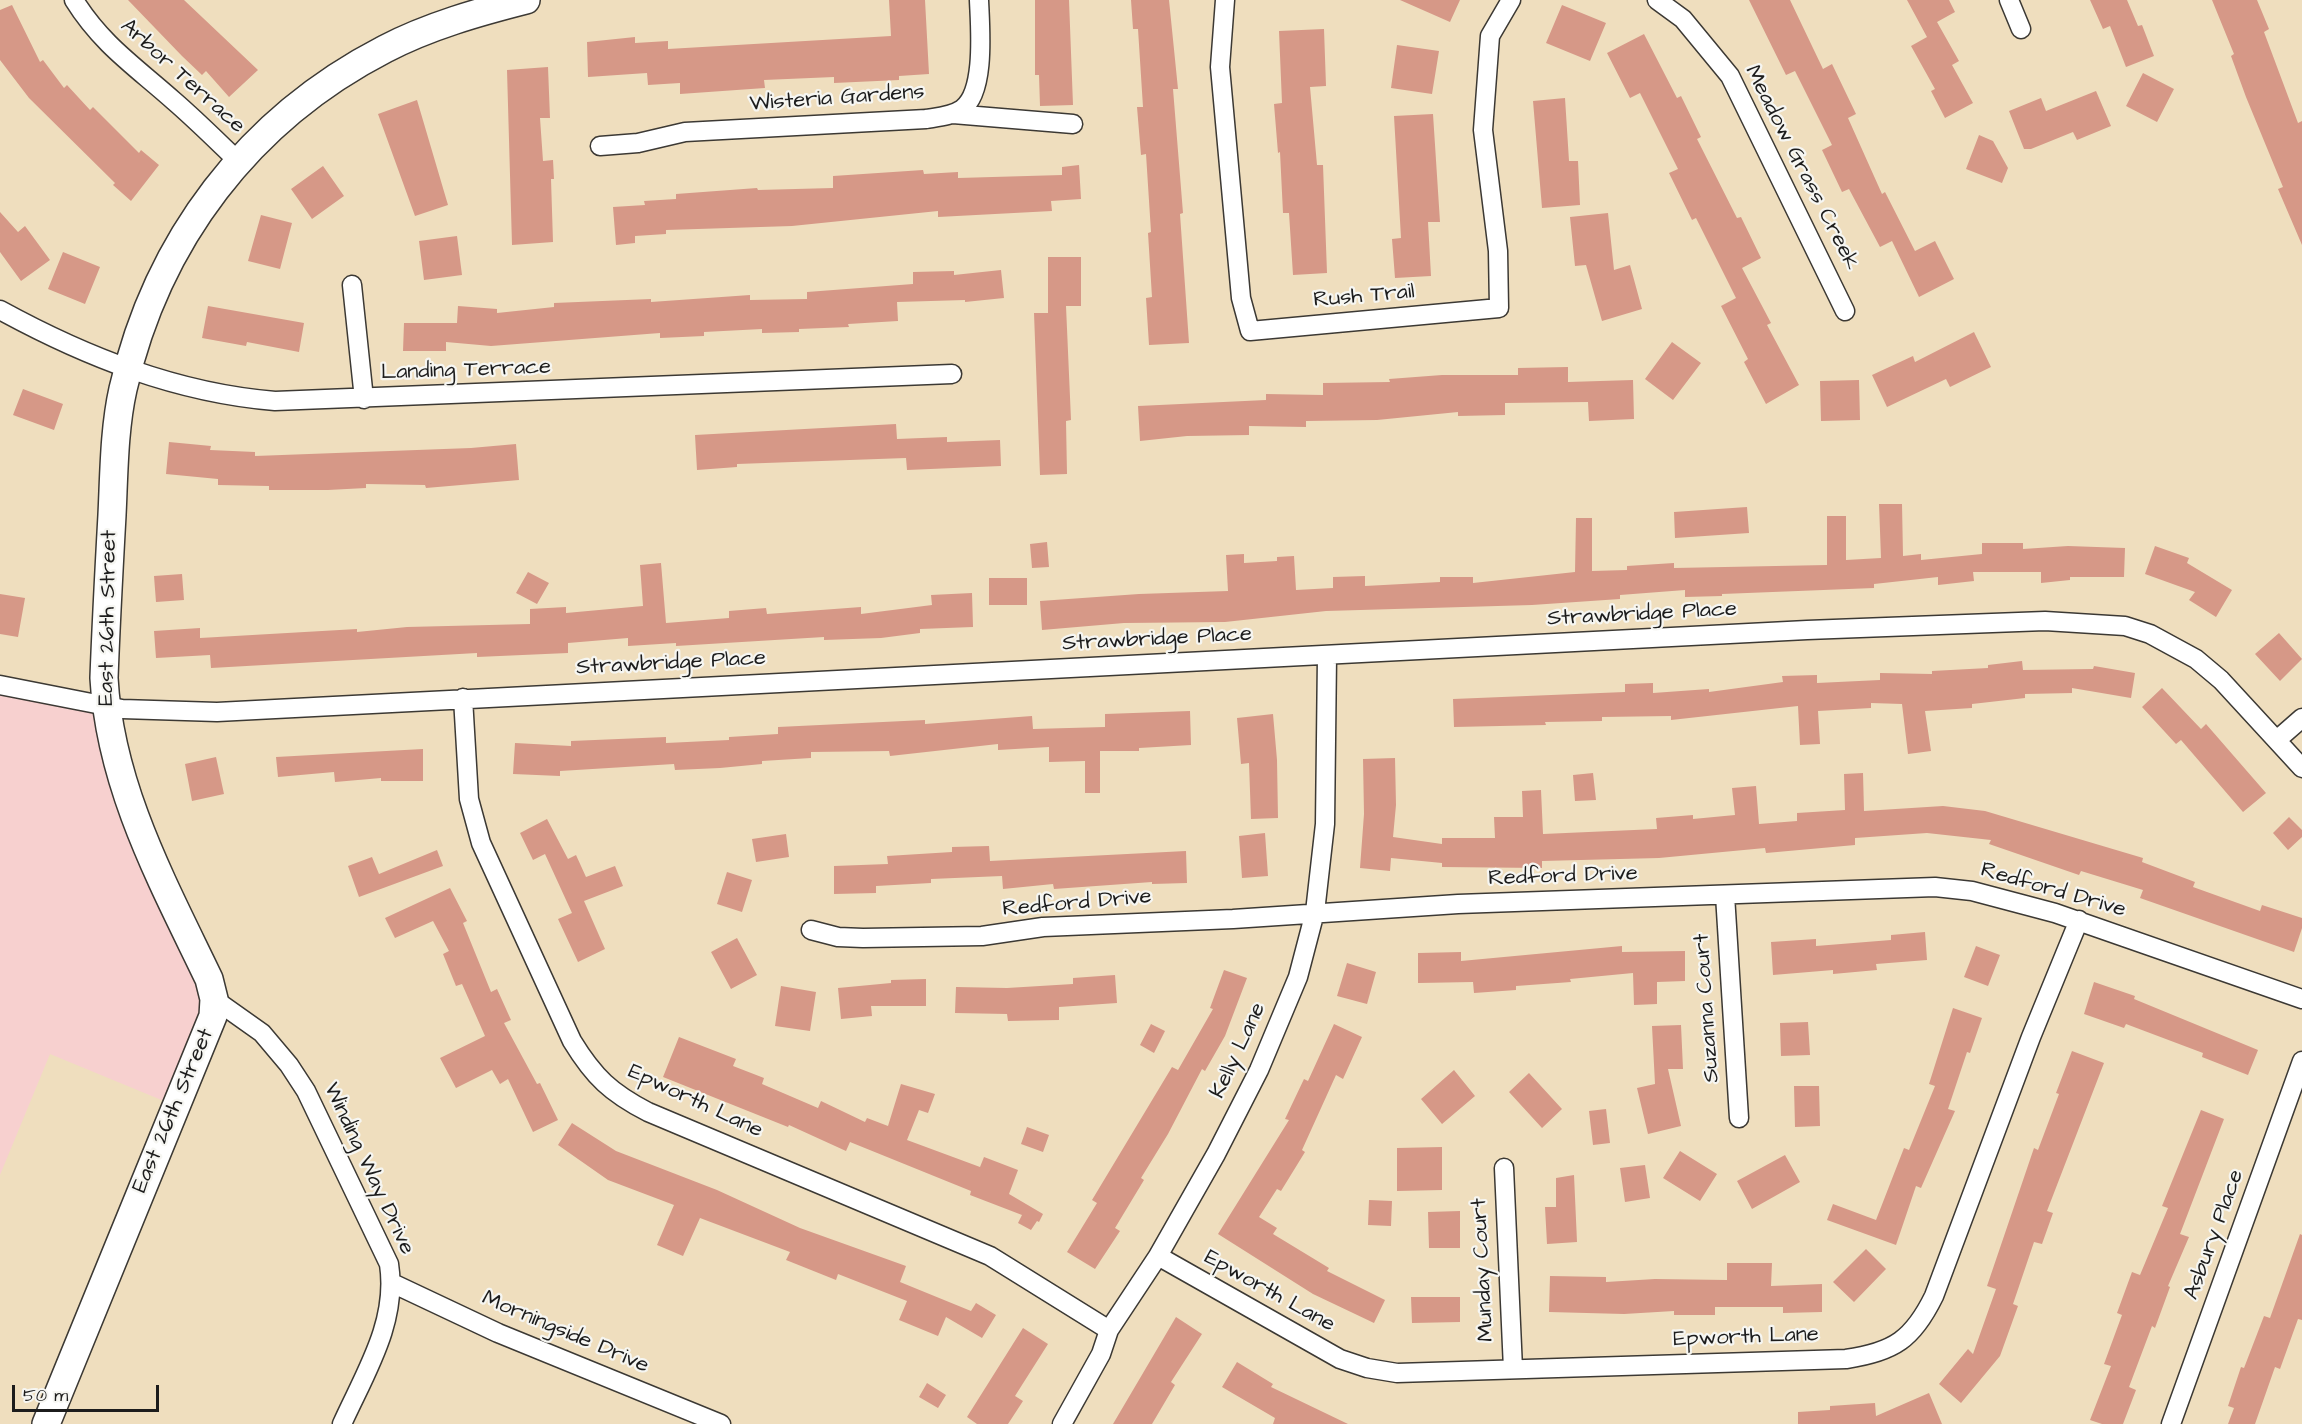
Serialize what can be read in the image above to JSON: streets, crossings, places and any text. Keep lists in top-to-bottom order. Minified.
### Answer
{"streets":{"street":["Arbor Terrace","Wisteria Gardens","Meadow Grass Creek","Rush Trail","Landing Terrace","Strawbridge Place","East 26th Street","Redford Drive","Suzanna Court","Kelly Lane","Epworth Lane","Winding Way Drive","Asbury Place","Munday Court","Morningside Drive"]},"crossings":[["Arbor Terrace","East 26th Street"],["Landing Terrace","East 26th Street"],["Strawbridge Place","East 26th Street"],["Strawbridge Place","Kelly Lane"],["Strawbridge Place","Epworth Lane"],["East 26th Street","Winding Way Drive"],["Redford Drive","Suzanna Court"],["Redford Drive","Kelly Lane"],["Redford Drive","Epworth Lane"],["Kelly Lane","Epworth Lane"],["Epworth Lane","Munday Court"],["Winding Way Drive","Morningside Drive"]],"scale_bar":"50 m"}
